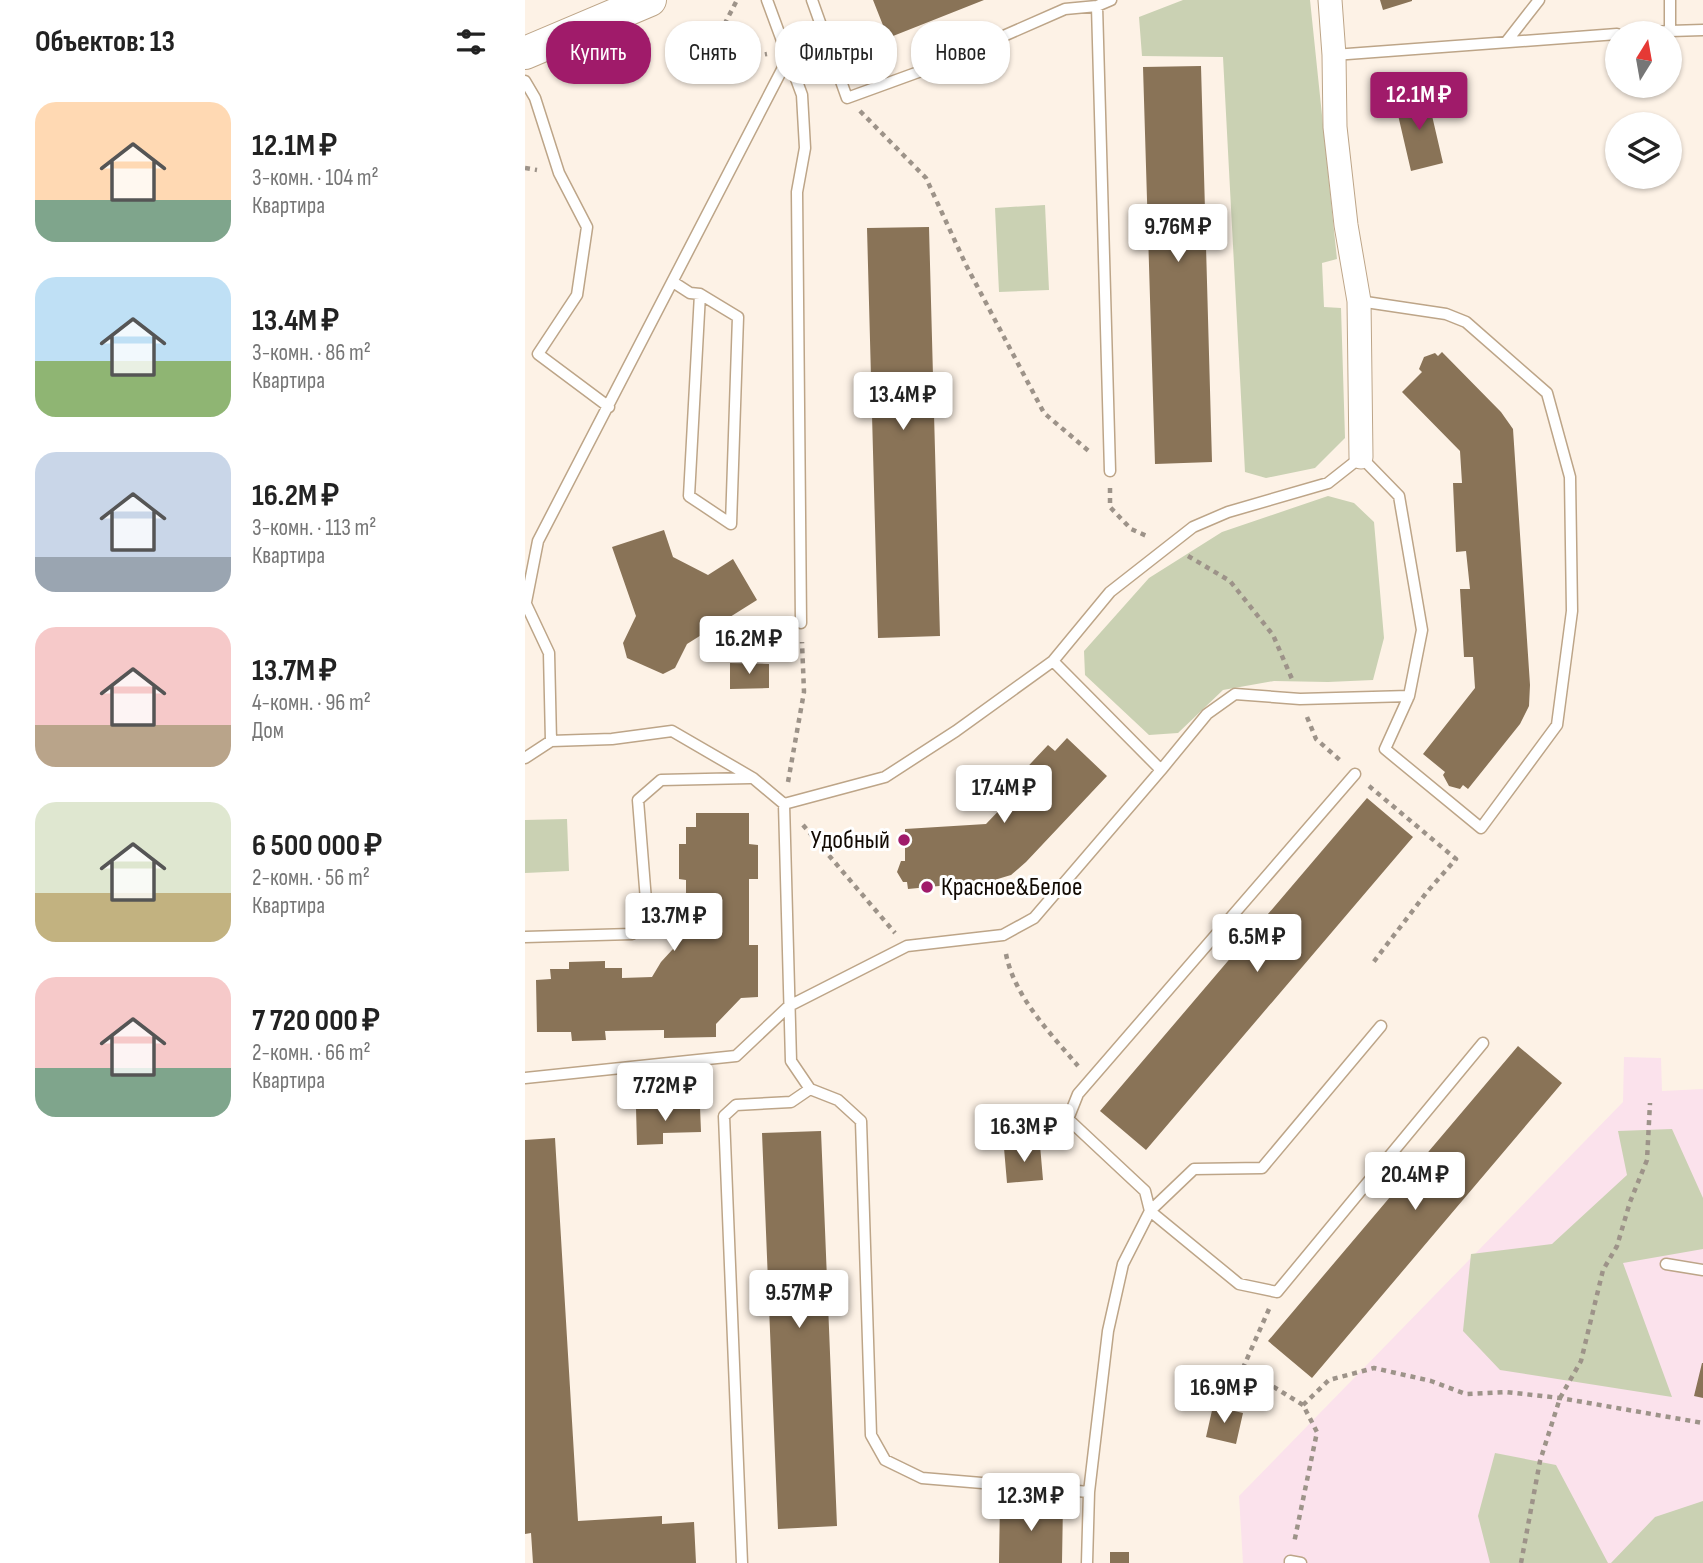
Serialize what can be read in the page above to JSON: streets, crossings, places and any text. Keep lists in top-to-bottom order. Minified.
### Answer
{"places":["Удобный","Красное&Белое"],"north":"top","page":{"heading":"Объектов: 13","chip":["Купить","Снять","Фильтры","Новое"],"price":["12.1M ₽","9.76M ₽","13.4M ₽","16.2M ₽","17.4M ₽","13.7M ₽","6.5M ₽","7.72M ₽","16.3M ₽","20.4M ₽","9.57M ₽","16.9M ₽","12.3M ₽"],"list":[{"name":"12.1M ₽","note":"3-комн. · 104 m² · Квартира"},{"name":"13.4M ₽","note":"3-комн. · 86 m² · Квартира"},{"name":"16.2M ₽","note":"3-комн. · 113 m² · Квартира"},{"name":"13.7M ₽","note":"4-комн. · 96 m² · Дом"},{"name":"6 500 000 ₽","note":"2-комн. · 56 m² · Квартира"},{"name":"7 720 000 ₽","note":"2-комн. · 66 m² · Квартира"}]}}
